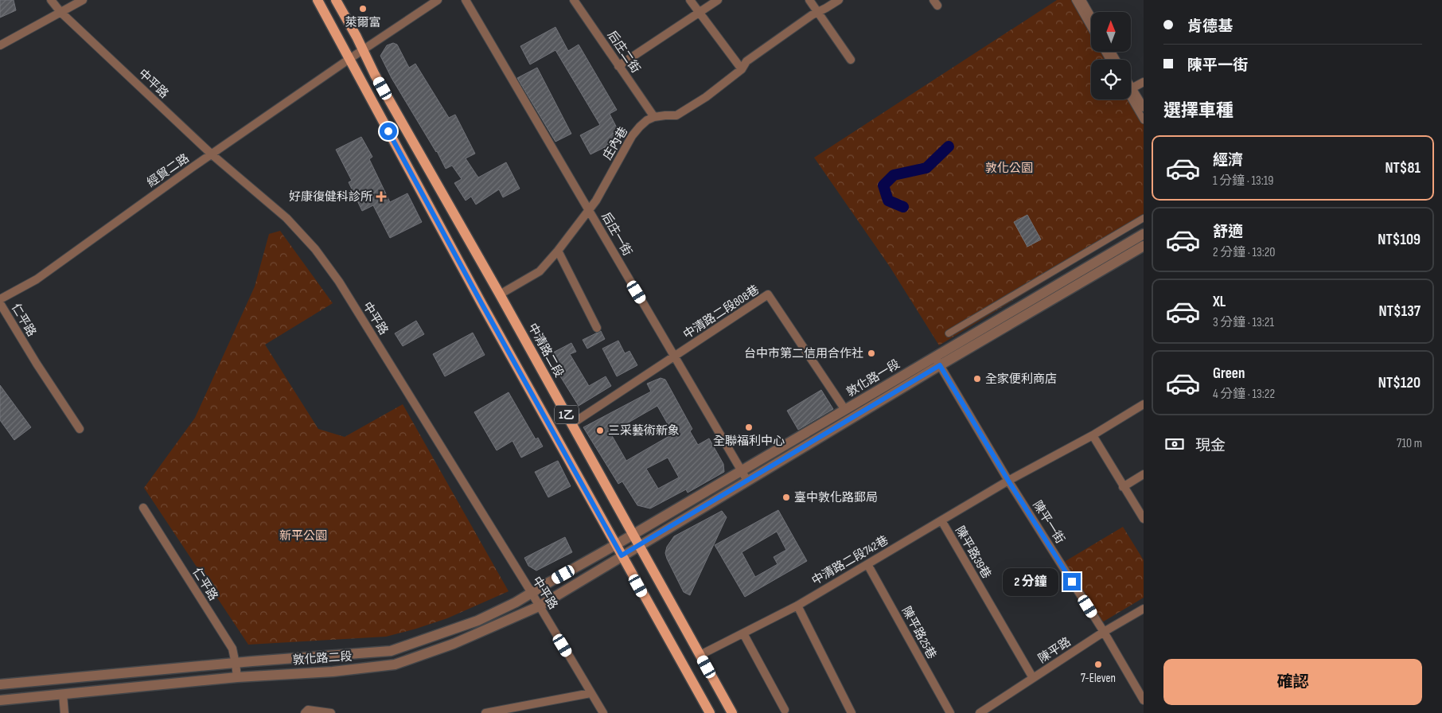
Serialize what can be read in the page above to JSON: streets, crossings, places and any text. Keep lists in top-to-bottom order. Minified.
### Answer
{"streets":{"main road":["中清路二段","1乙"],"street":["后庄二街","中平路","庄內巷","經貿二路","后庄一街","中清路二段808巷","仁平路","敦化路一段","陳平一街","陳平路39巷","中清路二段742巷","陳平路25巷","陳平路","敦化路二段"]},"crossings":[["后庄二街","庄內巷"],["中平路","經貿二路"],["中平路","敦化路二段"],["庄內巷","后庄一街"],["庄內巷","中清路二段"],["經貿二路","中清路二段"],["經貿二路","1乙"],["后庄一街","中清路二段808巷"],["后庄一街","敦化路一段"],["中清路二段808巷","中清路二段"],["中清路二段808巷","敦化路一段"],["仁平路","敦化路二段"],["中清路二段","敦化路一段"],["中清路二段","中清路二段742巷"],["敦化路一段","1乙"],["敦化路一段","陳平一街"],["敦化路一段","敦化路二段"],["1乙","敦化路二段"],["陳平一街","中清路二段742巷"],["陳平一街","陳平路"],["陳平路39巷","中清路二段742巷"],["陳平路39巷","陳平路"],["中清路二段742巷","陳平路25巷"]],"parks":["敦化公園","新平公園"],"places":{"other":["萊爾富","台中市第二信用合作社","全家便利商店","全聯福利中心","三采藝術新象","臺中敦化路郵局","7-Eleven"],"health":["好康復健科診所"]},"north":"top","page":{"banner":["肯德基","陳平一街"],"heading":"選擇車種","list":[{"name":"經濟","note":"1 分鐘 · 13:19","value":"NT$81"},{"name":"舒適","note":"2 分鐘 · 13:20","value":"NT$109"},{"name":"XL","note":"3 分鐘 · 13:21","value":"NT$137"},{"name":"Green","note":"4 分鐘 · 13:22","value":"NT$120"}],"pay":["現金","710 m"],"bubble":"2 分鐘","buttons":"確認"}}
